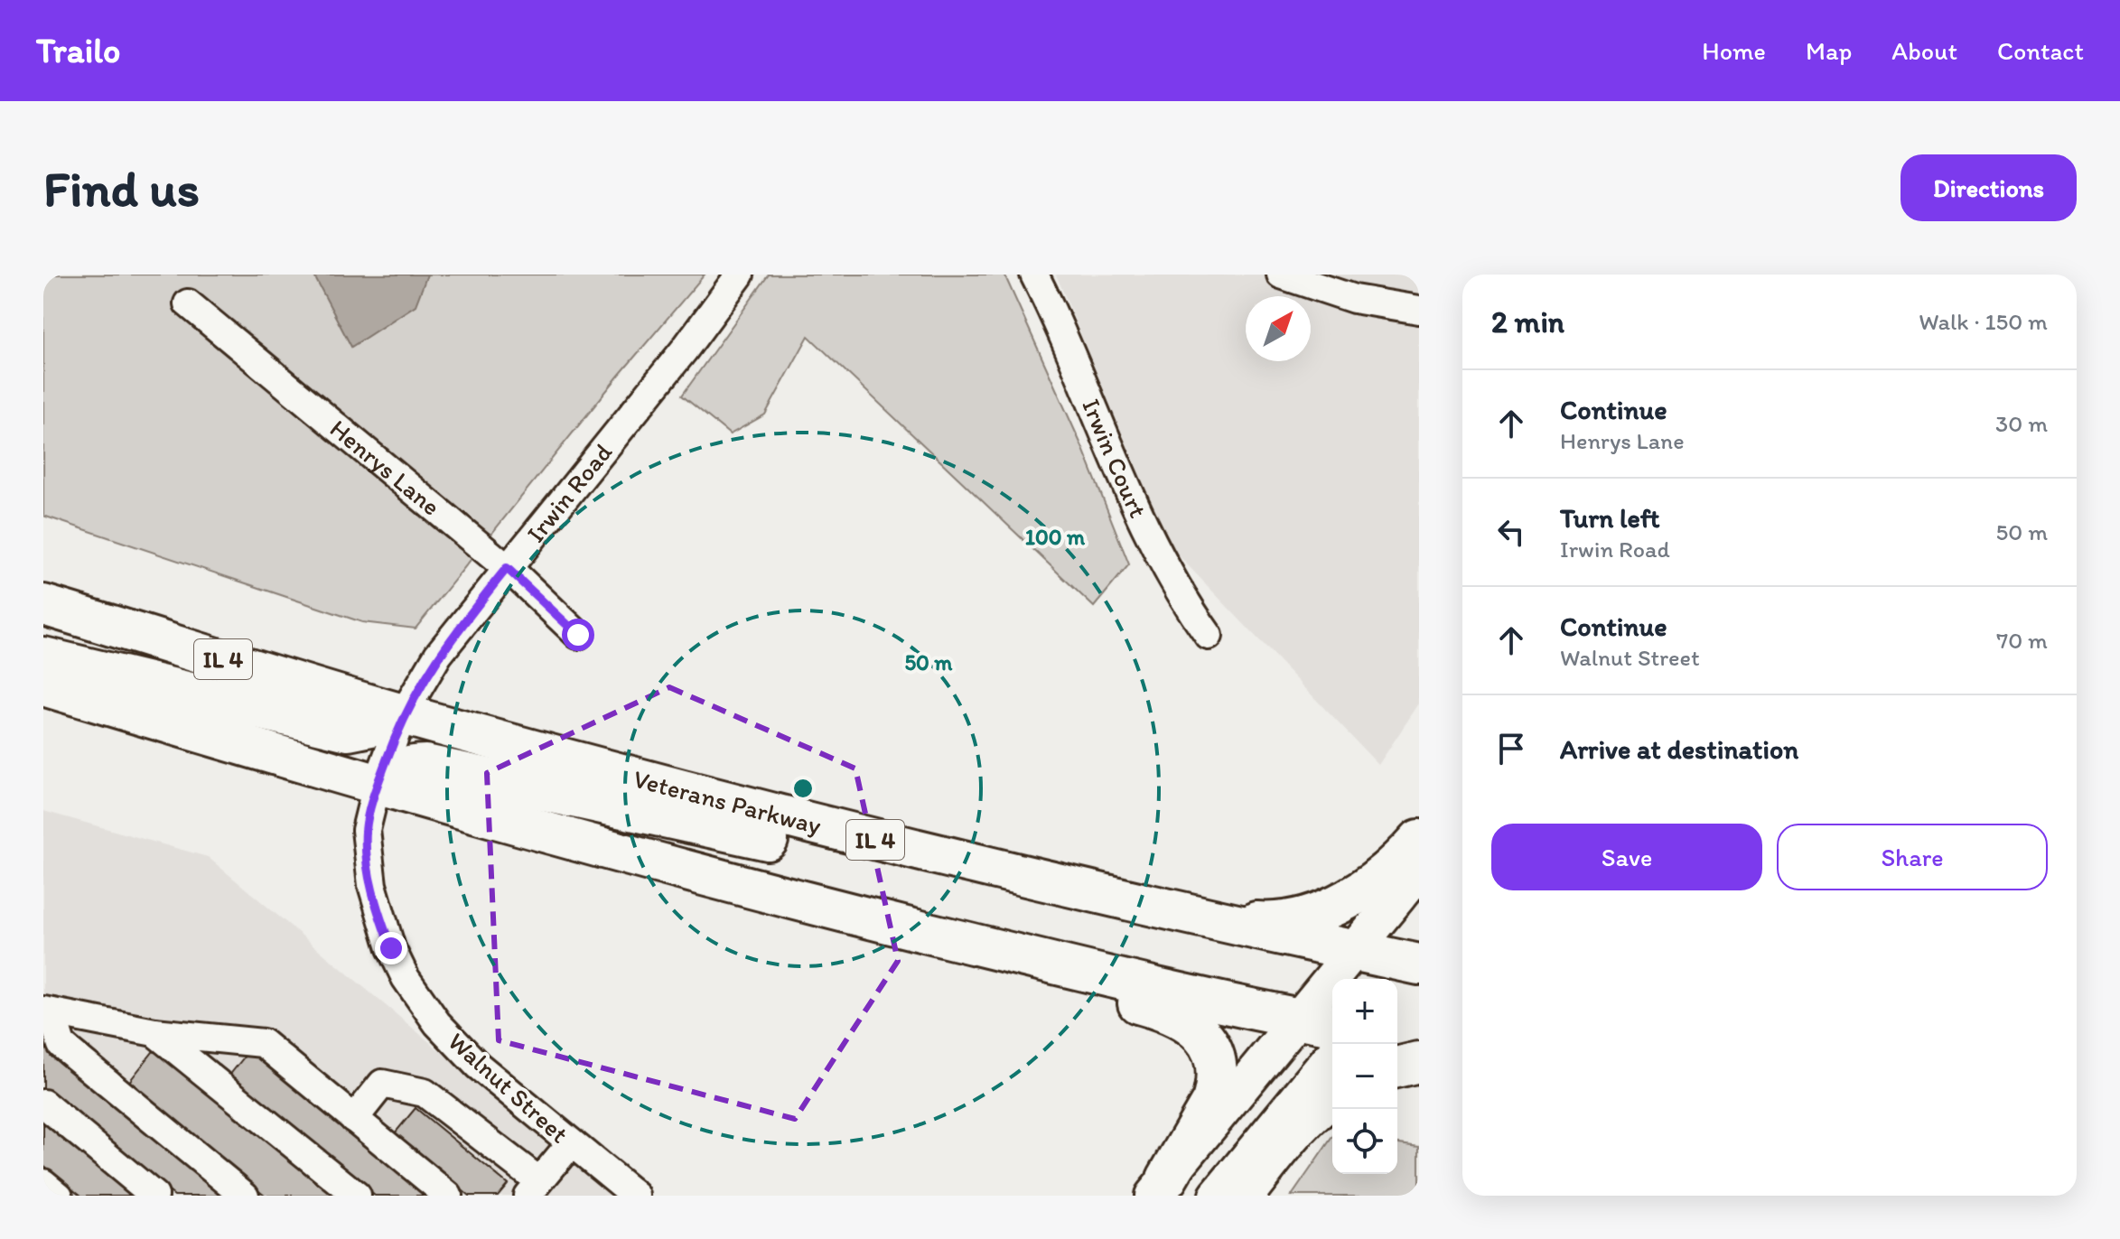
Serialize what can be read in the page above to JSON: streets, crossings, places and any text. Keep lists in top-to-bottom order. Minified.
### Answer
{"streets":{"highway":["IL 4","Veterans Parkway"],"street":["Irwin Court","Henrys Lane","Irwin Road","Walnut Street"]},"crossings":[["Henrys Lane","Irwin Road"],["Irwin Road","Veterans Parkway"],["Irwin Road","Walnut Street"],["Veterans Parkway","Walnut Street"]],"north":"top right","page":{"header":"Trailo","nav":["Home","Map","About","Contact"],"buttons":["Directions",["Save","Share"]],"title":"Find us","heading":["2 min","Walk · 150 m"],"list":[["Continue","Henrys Lane","30 m"],["Turn left","Irwin Road","50 m"],["Continue","Walnut Street","70 m"],"Arrive at destination"],"map_buttons":["+","−"]},"rings":["100 m","50 m"]}
